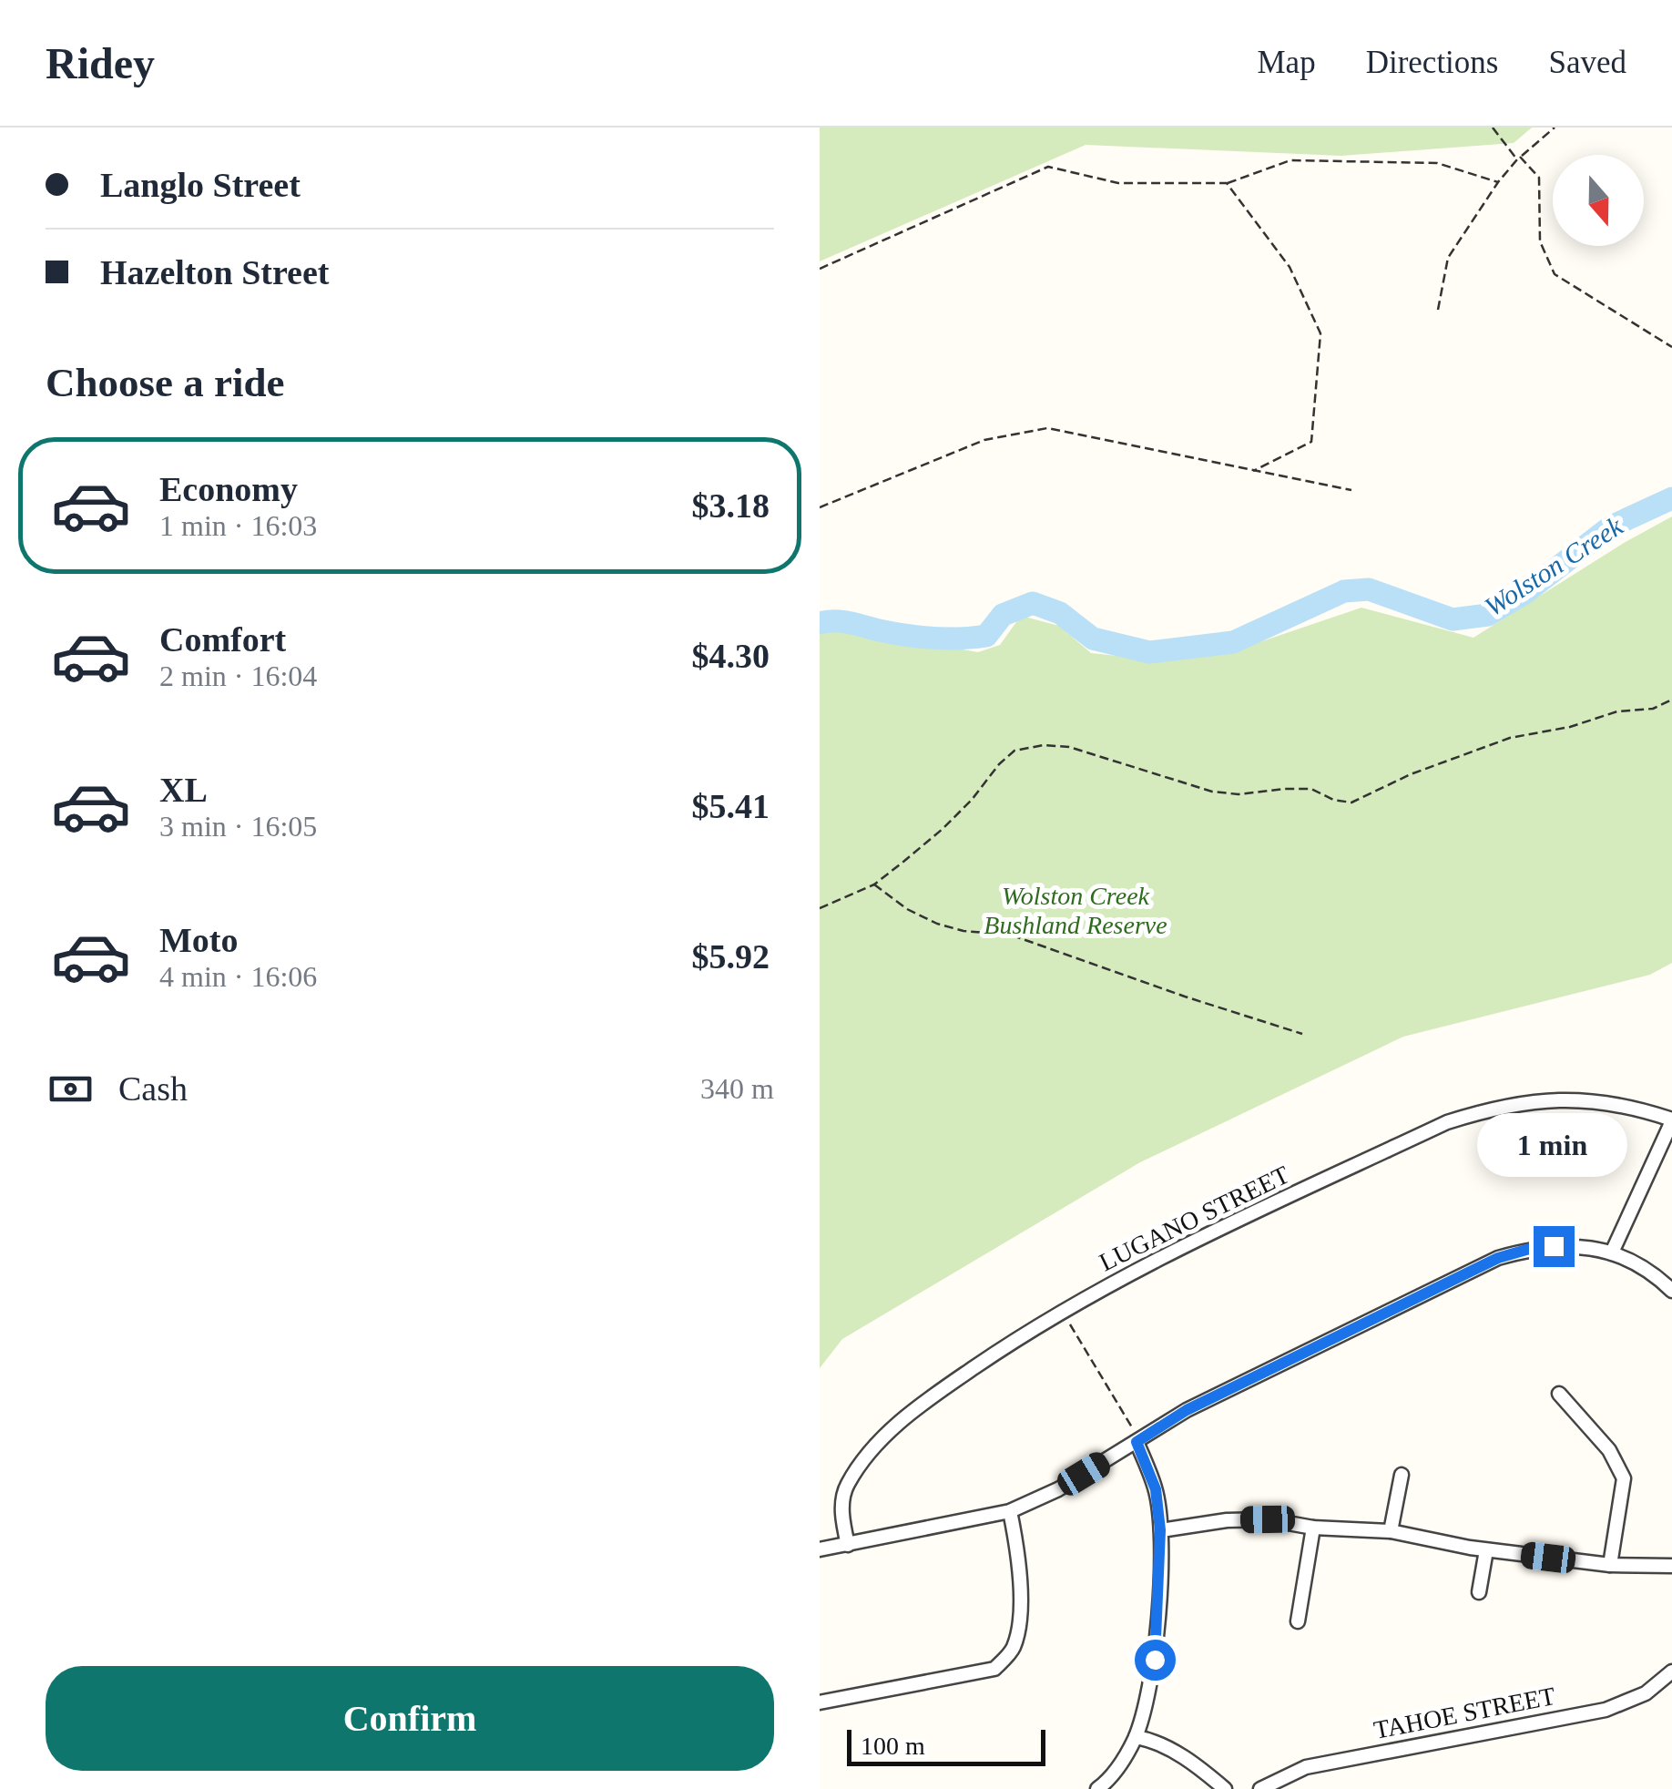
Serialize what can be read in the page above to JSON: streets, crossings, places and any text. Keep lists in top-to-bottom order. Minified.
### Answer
{"streets":{"street":["LUGANO STREET","TAHOE STREET"]},"water":["Wolston Creek"],"parks":["Wolston Creek Bushland Reserve"],"scale_bar":"100 m","north":"bottom","page":{"header":"Ridey","nav":["Map","Directions","Saved"],"banner":["Langlo Street","Hazelton Street"],"heading":"Choose a ride","list":[{"name":"Economy","note":"1 min · 16:03","value":"$3.18"},{"name":"Comfort","note":"2 min · 16:04","value":"$4.30"},{"name":"XL","note":"3 min · 16:05","value":"$5.41"},{"name":"Moto","note":"4 min · 16:06","value":"$5.92"}],"pay":["Cash","340 m"],"bubble":"1 min","buttons":"Confirm","scale":"100 m"}}
